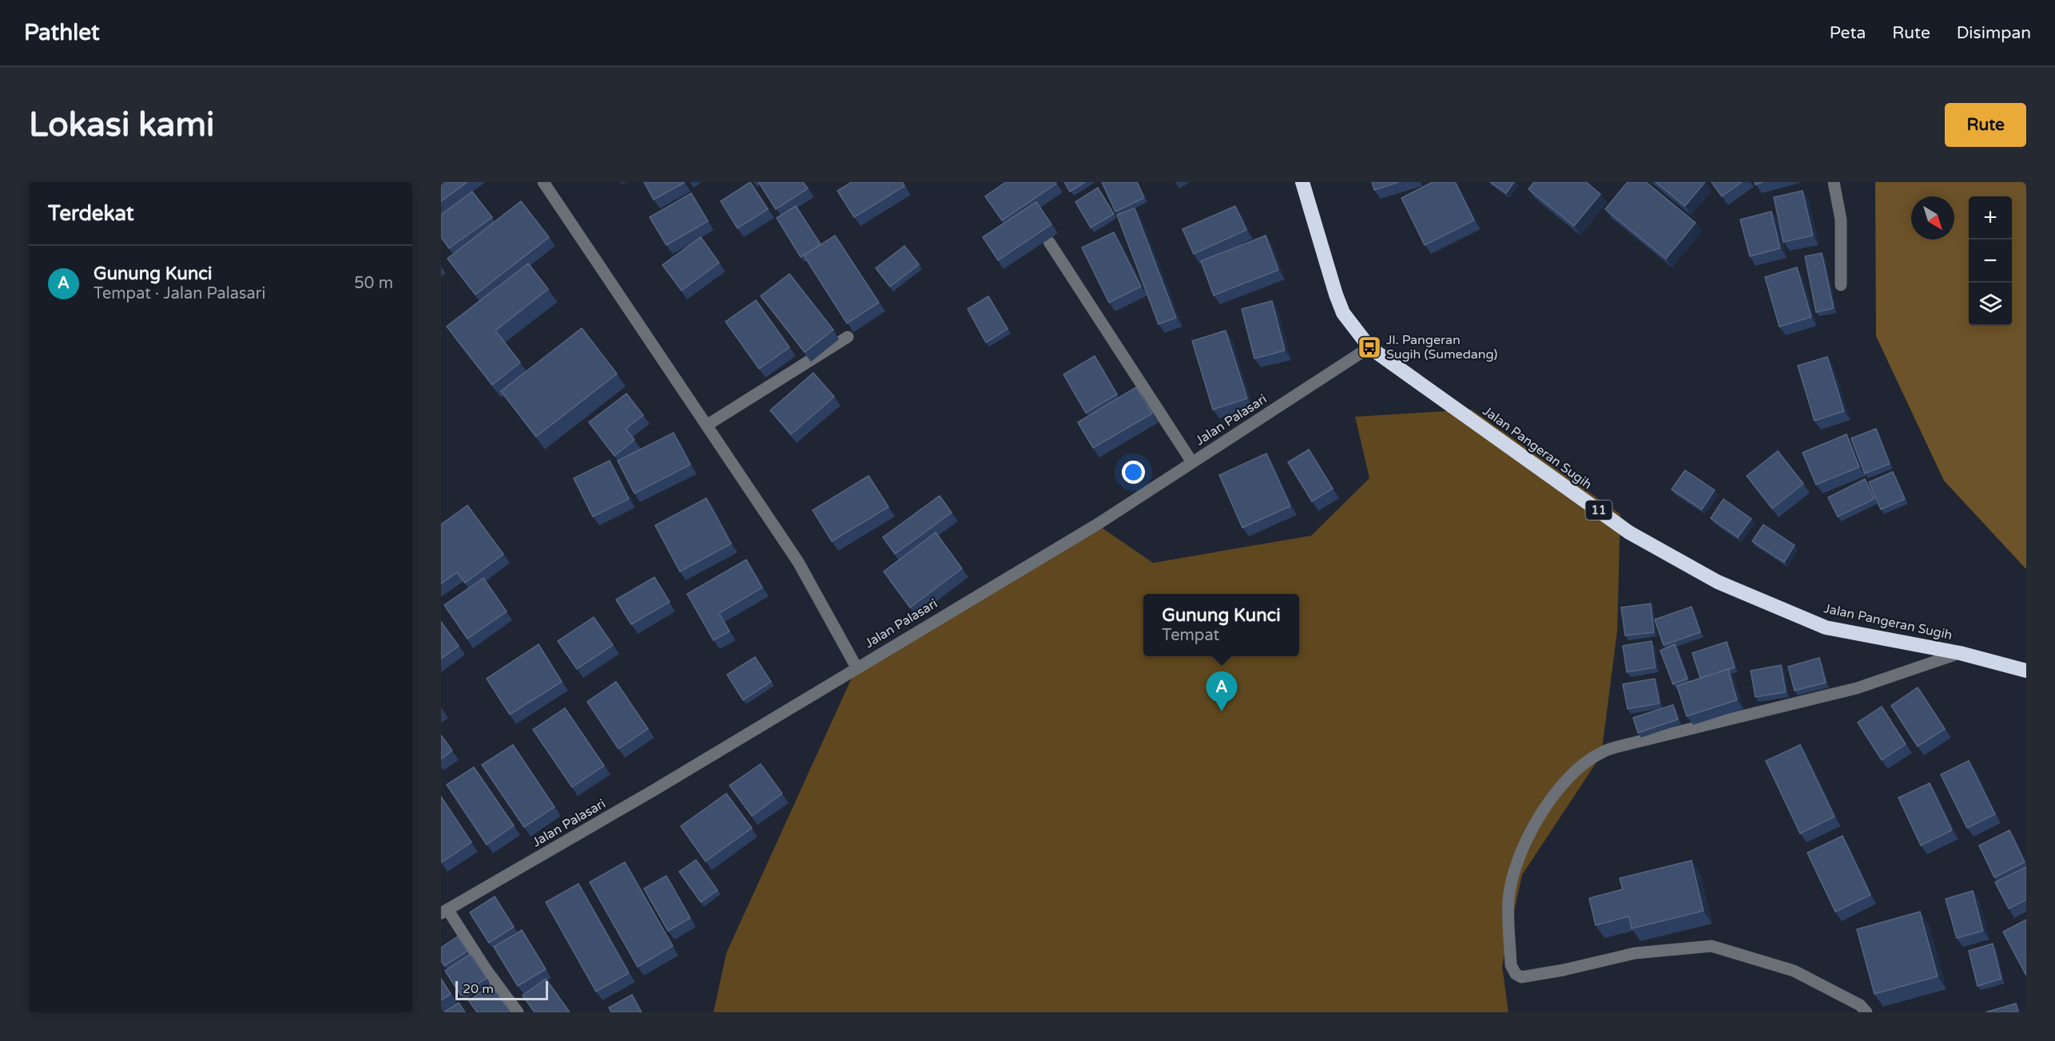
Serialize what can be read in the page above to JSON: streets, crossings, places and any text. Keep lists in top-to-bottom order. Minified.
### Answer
{"streets":{"highway":["Jalan Pangeran Sugih","11"],"street":["Jalan Palasari"]},"crossings":[["Jalan Palasari","Jalan Pangeran Sugih"]],"places":{"bus stop":["Jl. Pangeran Sugih (Sumedang)"]},"scale_bar":"20 m","north":"bottom right","page":{"header":"Pathlet","nav":["Peta","Rute","Disimpan"],"buttons":"Rute","title":"Lokasi kami","heading":"Terdekat","map_buttons":["+","−"],"list":[{"mark":"A","name":"Gunung Kunci","note":"Tempat · Jalan Palasari","value":"50 m"}],"popup":["Gunung Kunci","Tempat"],"pins":"A","scale":"20 m"}}
